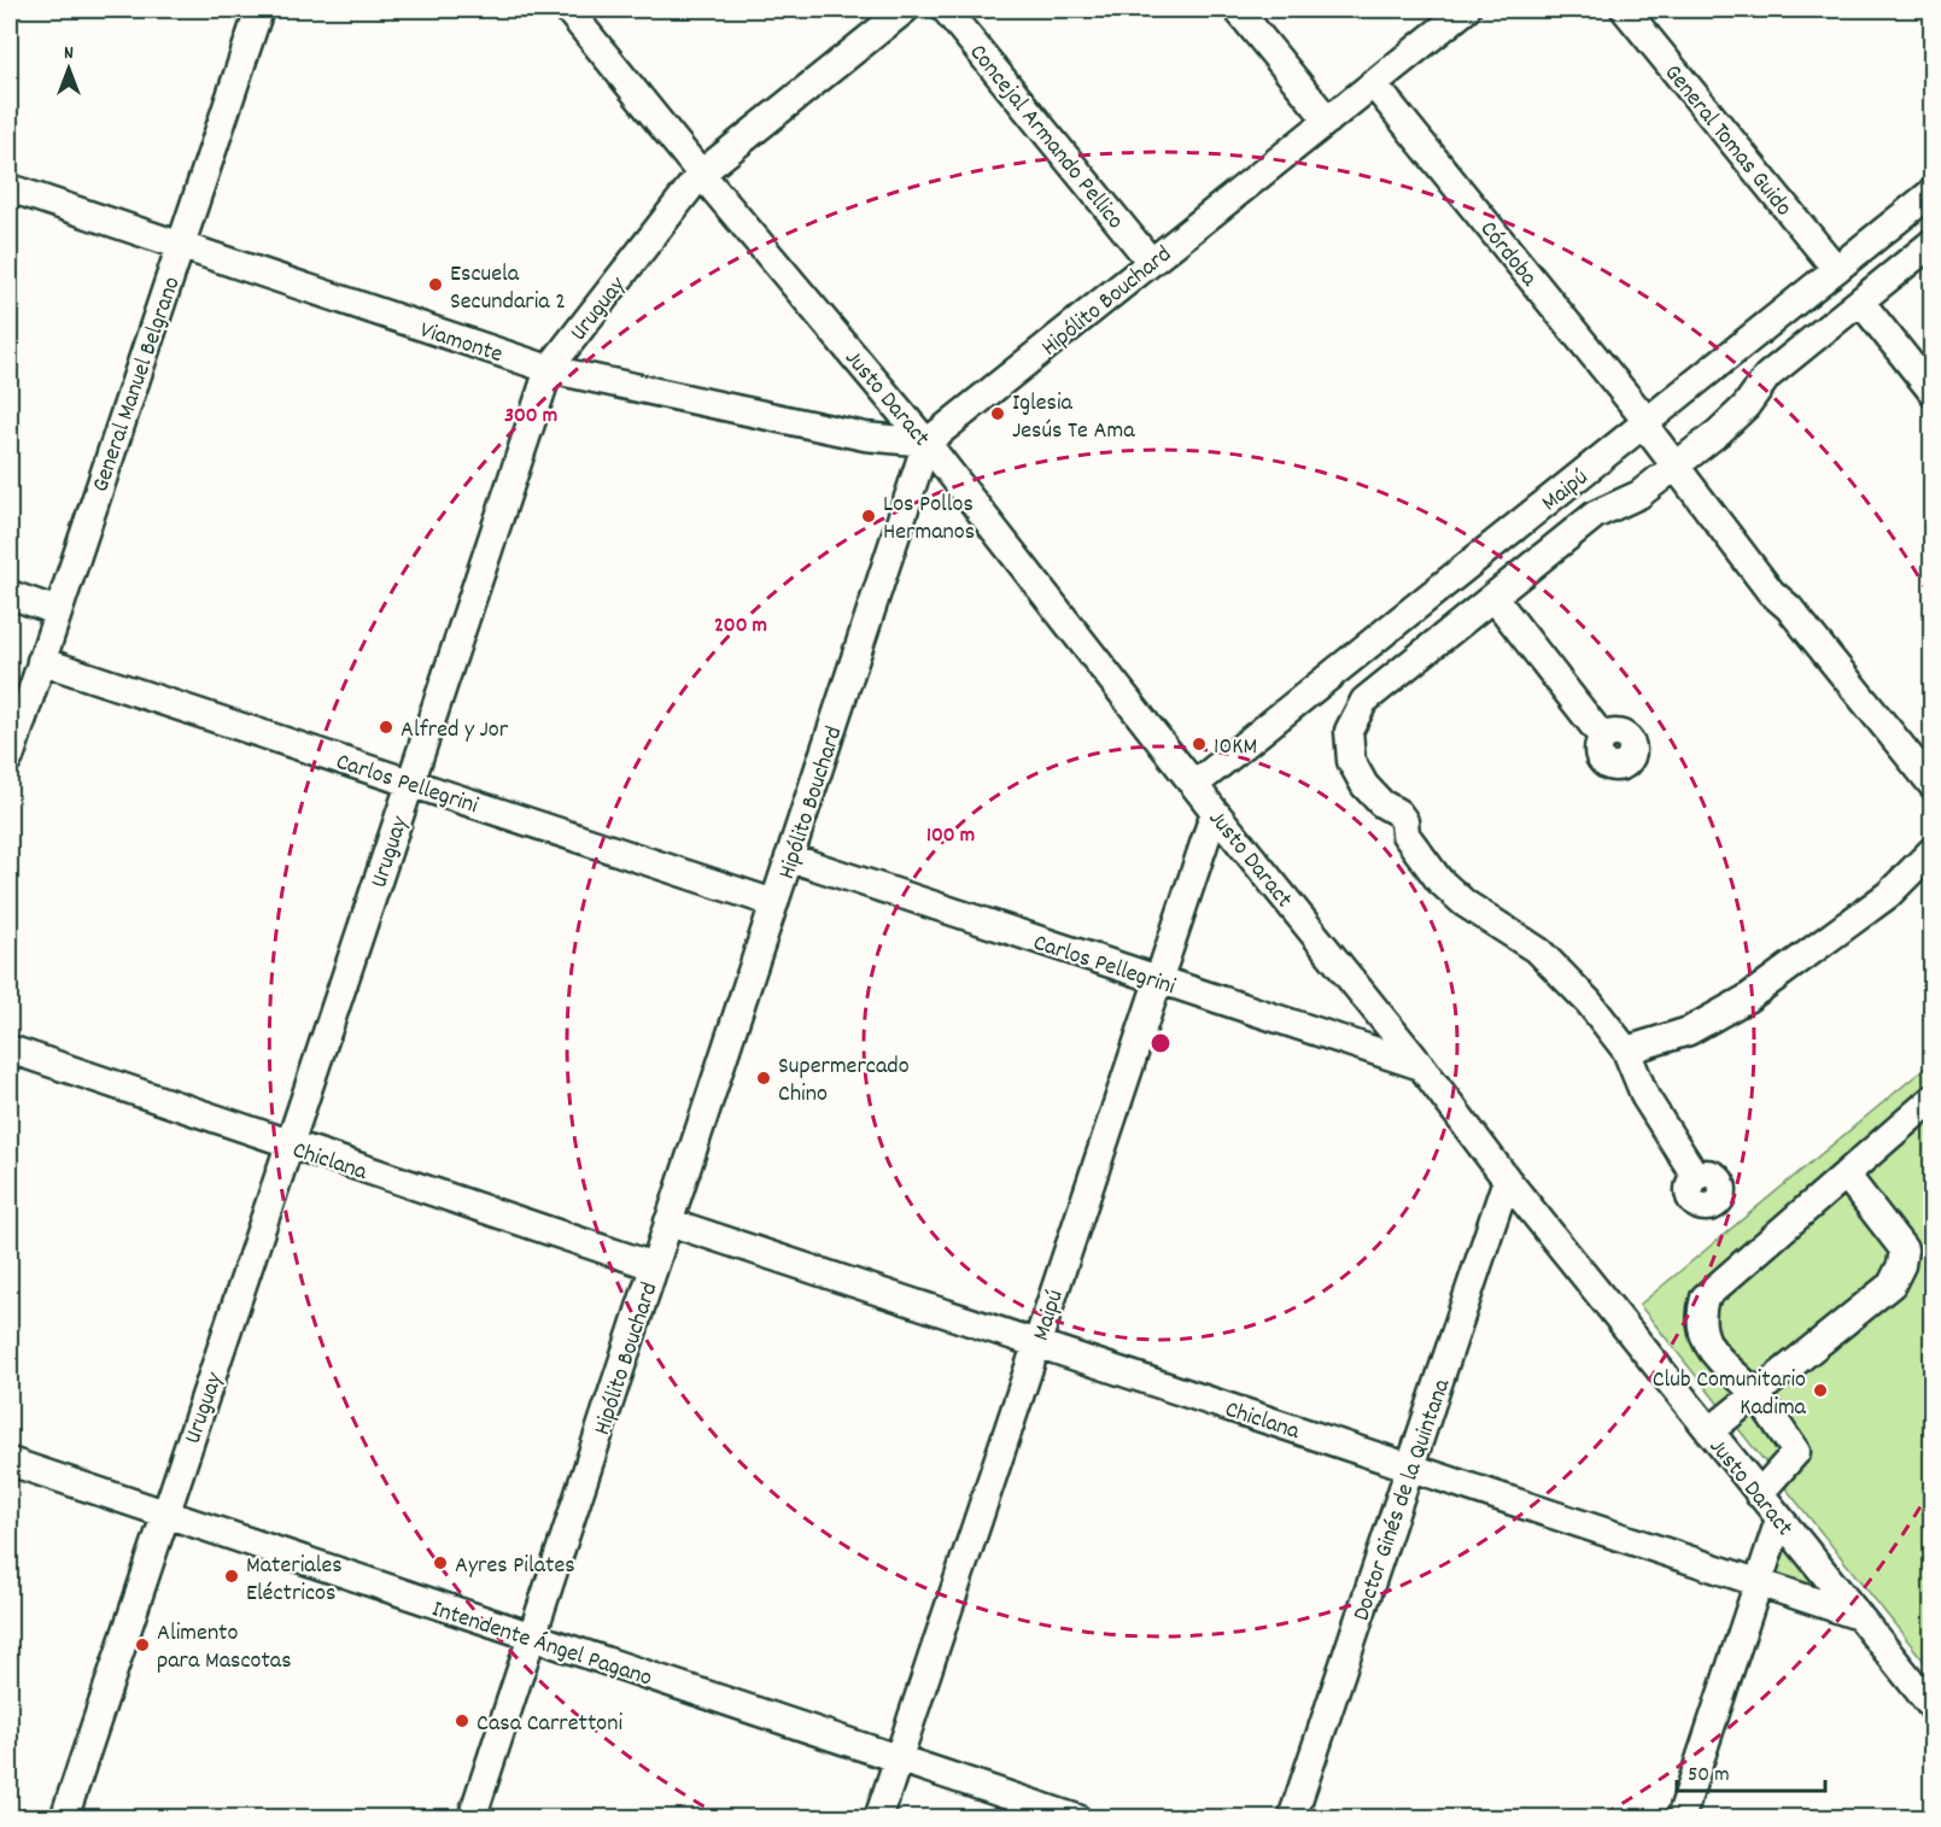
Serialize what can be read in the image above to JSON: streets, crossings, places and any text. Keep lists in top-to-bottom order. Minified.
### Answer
{"streets":{"street":["Concejal Armando Pellico","General Tomas Guido","Córdoba","Hipólito Bouchard","Uruguay","Viamonte","General Manuel Belgrano","Justo Daract","Maipú","Carlos Pellegrini","Chiclana","Doctor Ginés de la Quintana","Intendente Ángel Pagano"]},"crossings":[["Concejal Armando Pellico","Hipólito Bouchard"],["General Tomas Guido","Maipú"],["Córdoba","Hipólito Bouchard"],["Córdoba","Maipú"],["Hipólito Bouchard","Viamonte"],["Hipólito Bouchard","Justo Daract"],["Hipólito Bouchard","Carlos Pellegrini"],["Hipólito Bouchard","Chiclana"],["Hipólito Bouchard","Intendente Ángel Pagano"],["Uruguay","Viamonte"],["Uruguay","Justo Daract"],["Uruguay","Carlos Pellegrini"],["Uruguay","Chiclana"],["Uruguay","Intendente Ángel Pagano"],["Viamonte","General Manuel Belgrano"],["Viamonte","Justo Daract"],["General Manuel Belgrano","Carlos Pellegrini"],["Justo Daract","Maipú"],["Justo Daract","Carlos Pellegrini"],["Justo Daract","Chiclana"],["Justo Daract","Doctor Ginés de la Quintana"],["Maipú","Carlos Pellegrini"],["Maipú","Chiclana"],["Maipú","Intendente Ángel Pagano"],["Chiclana","Doctor Ginés de la Quintana"]],"places":["Escuela Secundaria 2","Iglesia Jesús Te Ama","Los Pollos Hermanos","Alfred y Jor","10KM","Supermercado Chino","Club Comunitario Kadima","Ayres Pilates","Materiales Eléctricos","Alimento para Mascotas","Casa Carrettoni"],"scale_bar":"50 m","north":"top","rings":["300 m","200 m","100 m"]}
